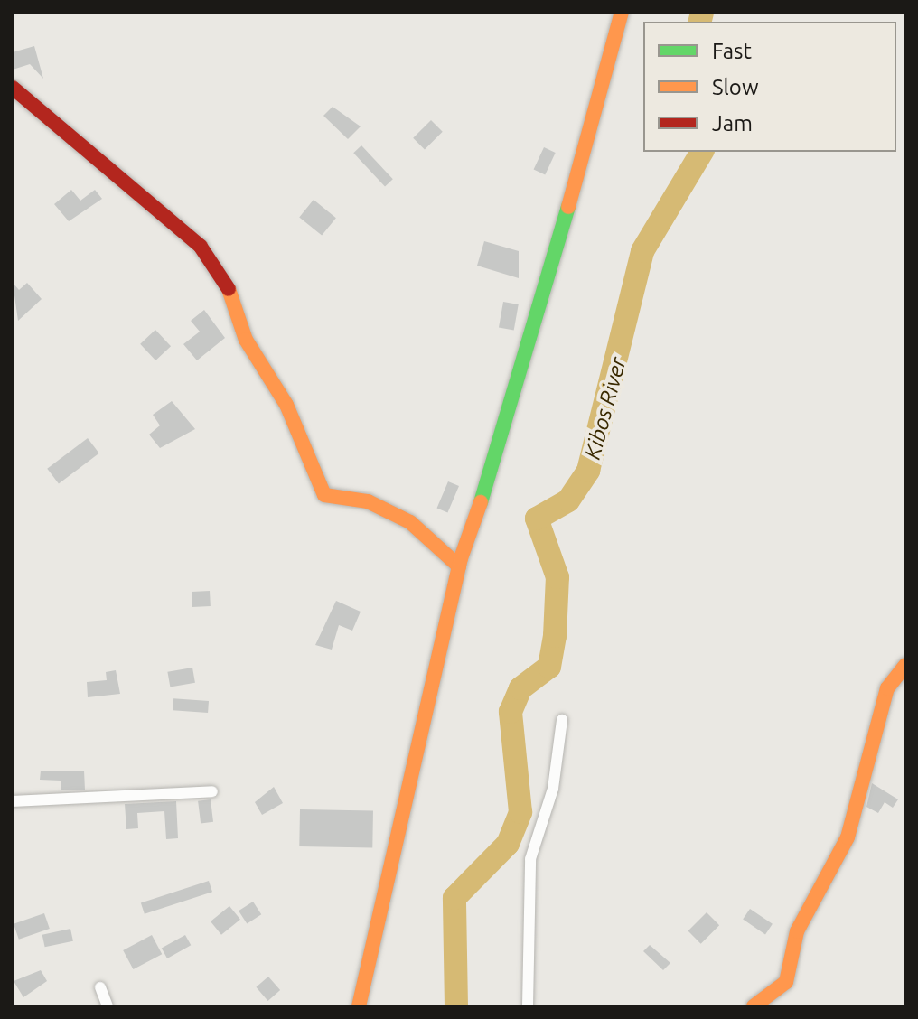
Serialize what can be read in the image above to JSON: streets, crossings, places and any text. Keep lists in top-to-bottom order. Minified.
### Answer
{"water":["Kibos River"],"legend":["Fast","Slow","Jam"]}
